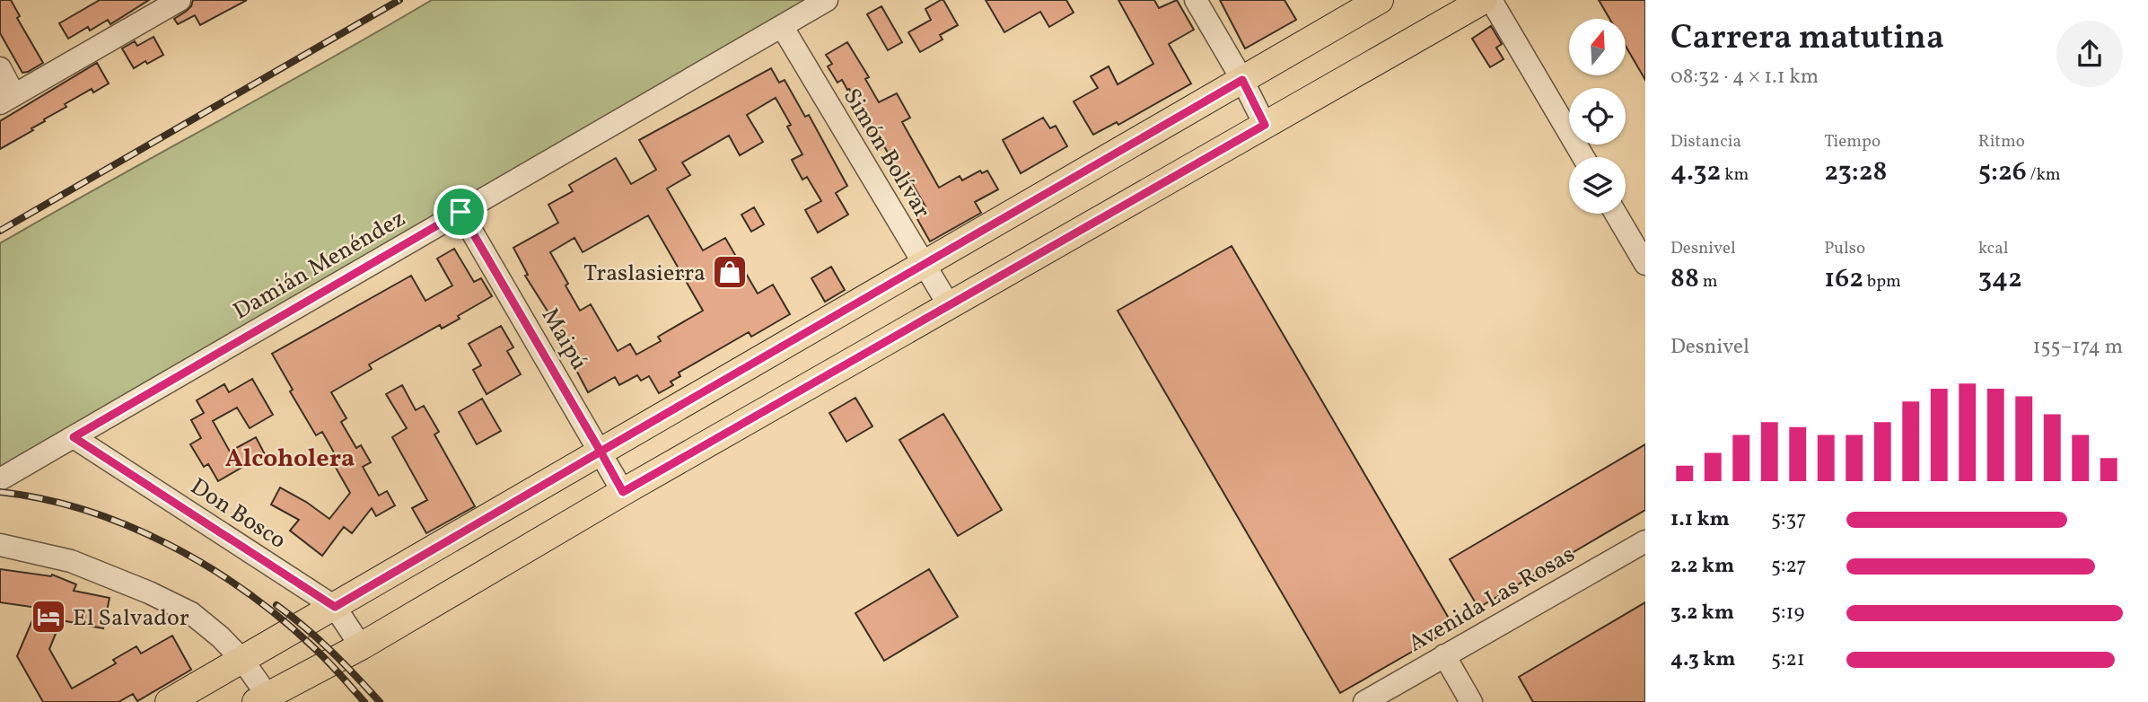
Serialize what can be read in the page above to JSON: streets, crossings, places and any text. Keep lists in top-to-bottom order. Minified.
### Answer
{"streets":{"street":["Simón Bolívar","Damián Menéndez","Maipú","Don Bosco","Avenida Las Rosas"]},"crossings":[["Simón Bolívar","Damián Menéndez"],["Damián Menéndez","Maipú"],["Damián Menéndez","Don Bosco"]],"districts":["Alcoholera"],"places":{"shop":["Traslasierra"],"hotel":["El Salvador"]},"north":"top","page":{"heading":["Carrera matutina","08:32 · 4 × 1.1 km"],"stats":[["Distancia","4.32 km"],["Tiempo","23:28"],["Ritmo","5:26 /km"],["Desnivel","88 m"],["Pulso","162 bpm"],["kcal","342"]],"chart":["Desnivel","155–174 m"],"list":[{"name":"1.1 km","note":"5:37"},{"name":"2.2 km","note":"5:27"},{"name":"3.2 km","note":"5:19"},{"name":"4.3 km","note":"5:21"}]}}
